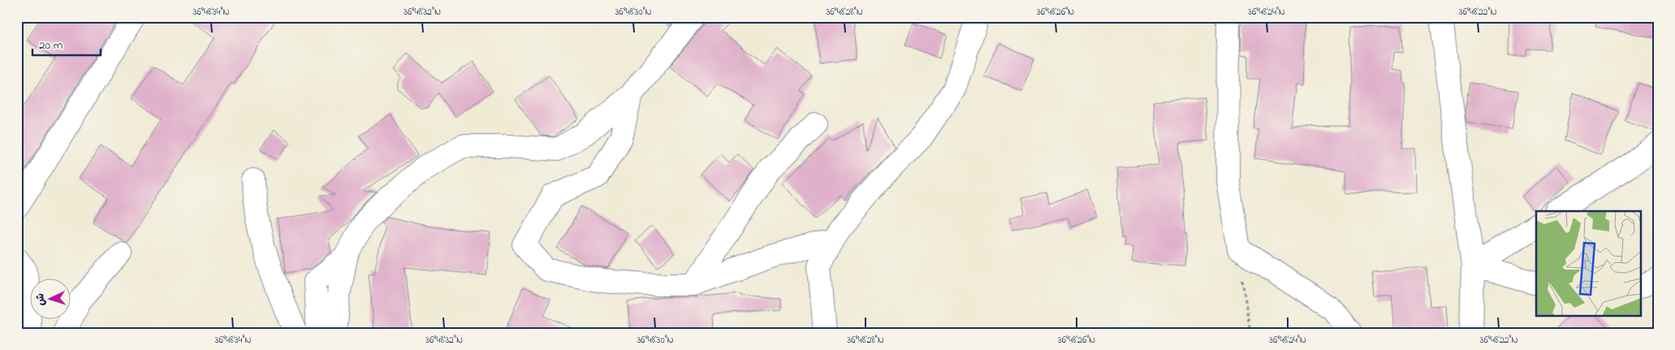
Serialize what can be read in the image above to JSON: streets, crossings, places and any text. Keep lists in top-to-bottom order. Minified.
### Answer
{"scale_bar":"20 m","north":"left","coordinates":["36°48'34\"N","36°48'32\"N","36°48'30\"N","36°48'28\"N","36°48'26\"N","36°48'24\"N","36°48'22\"N"]}
